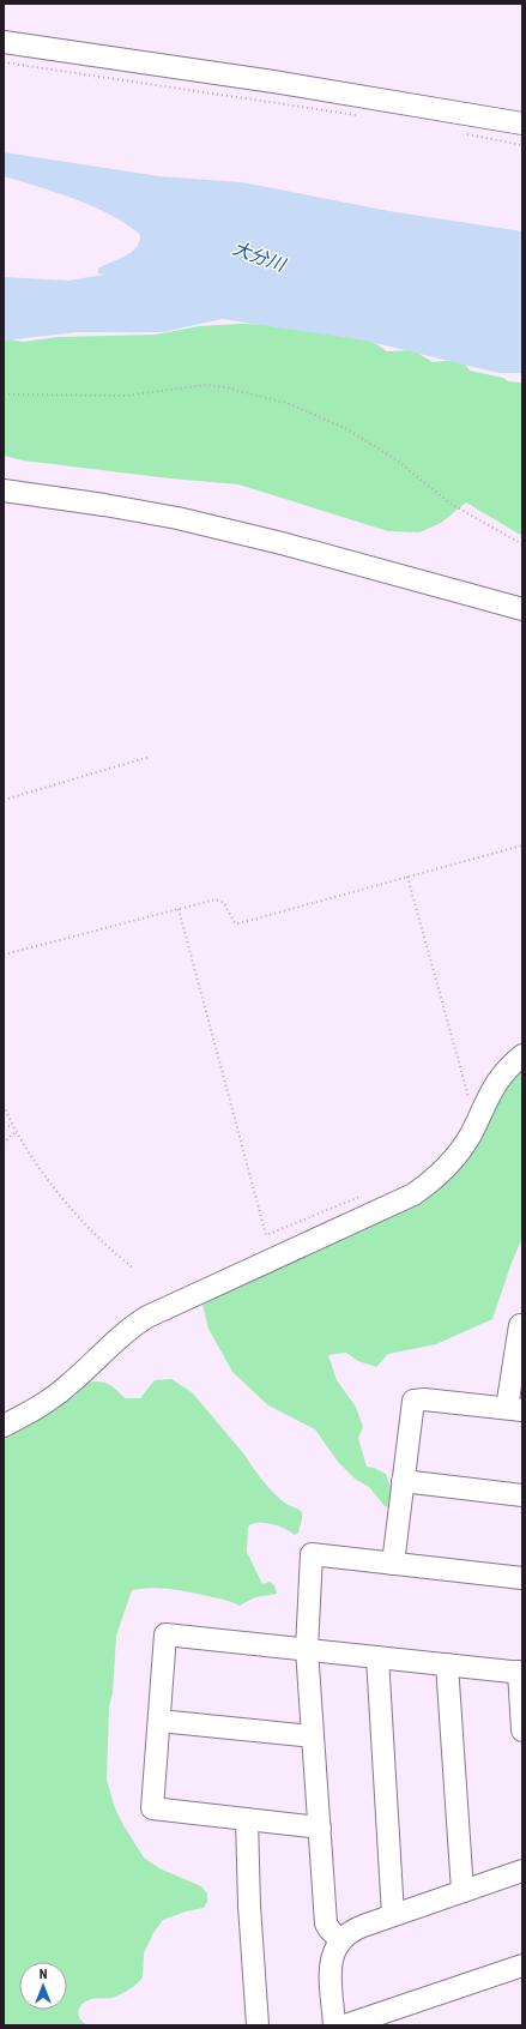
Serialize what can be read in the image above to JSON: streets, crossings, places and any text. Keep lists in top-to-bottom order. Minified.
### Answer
{"water":["大分川"],"north":"top"}
